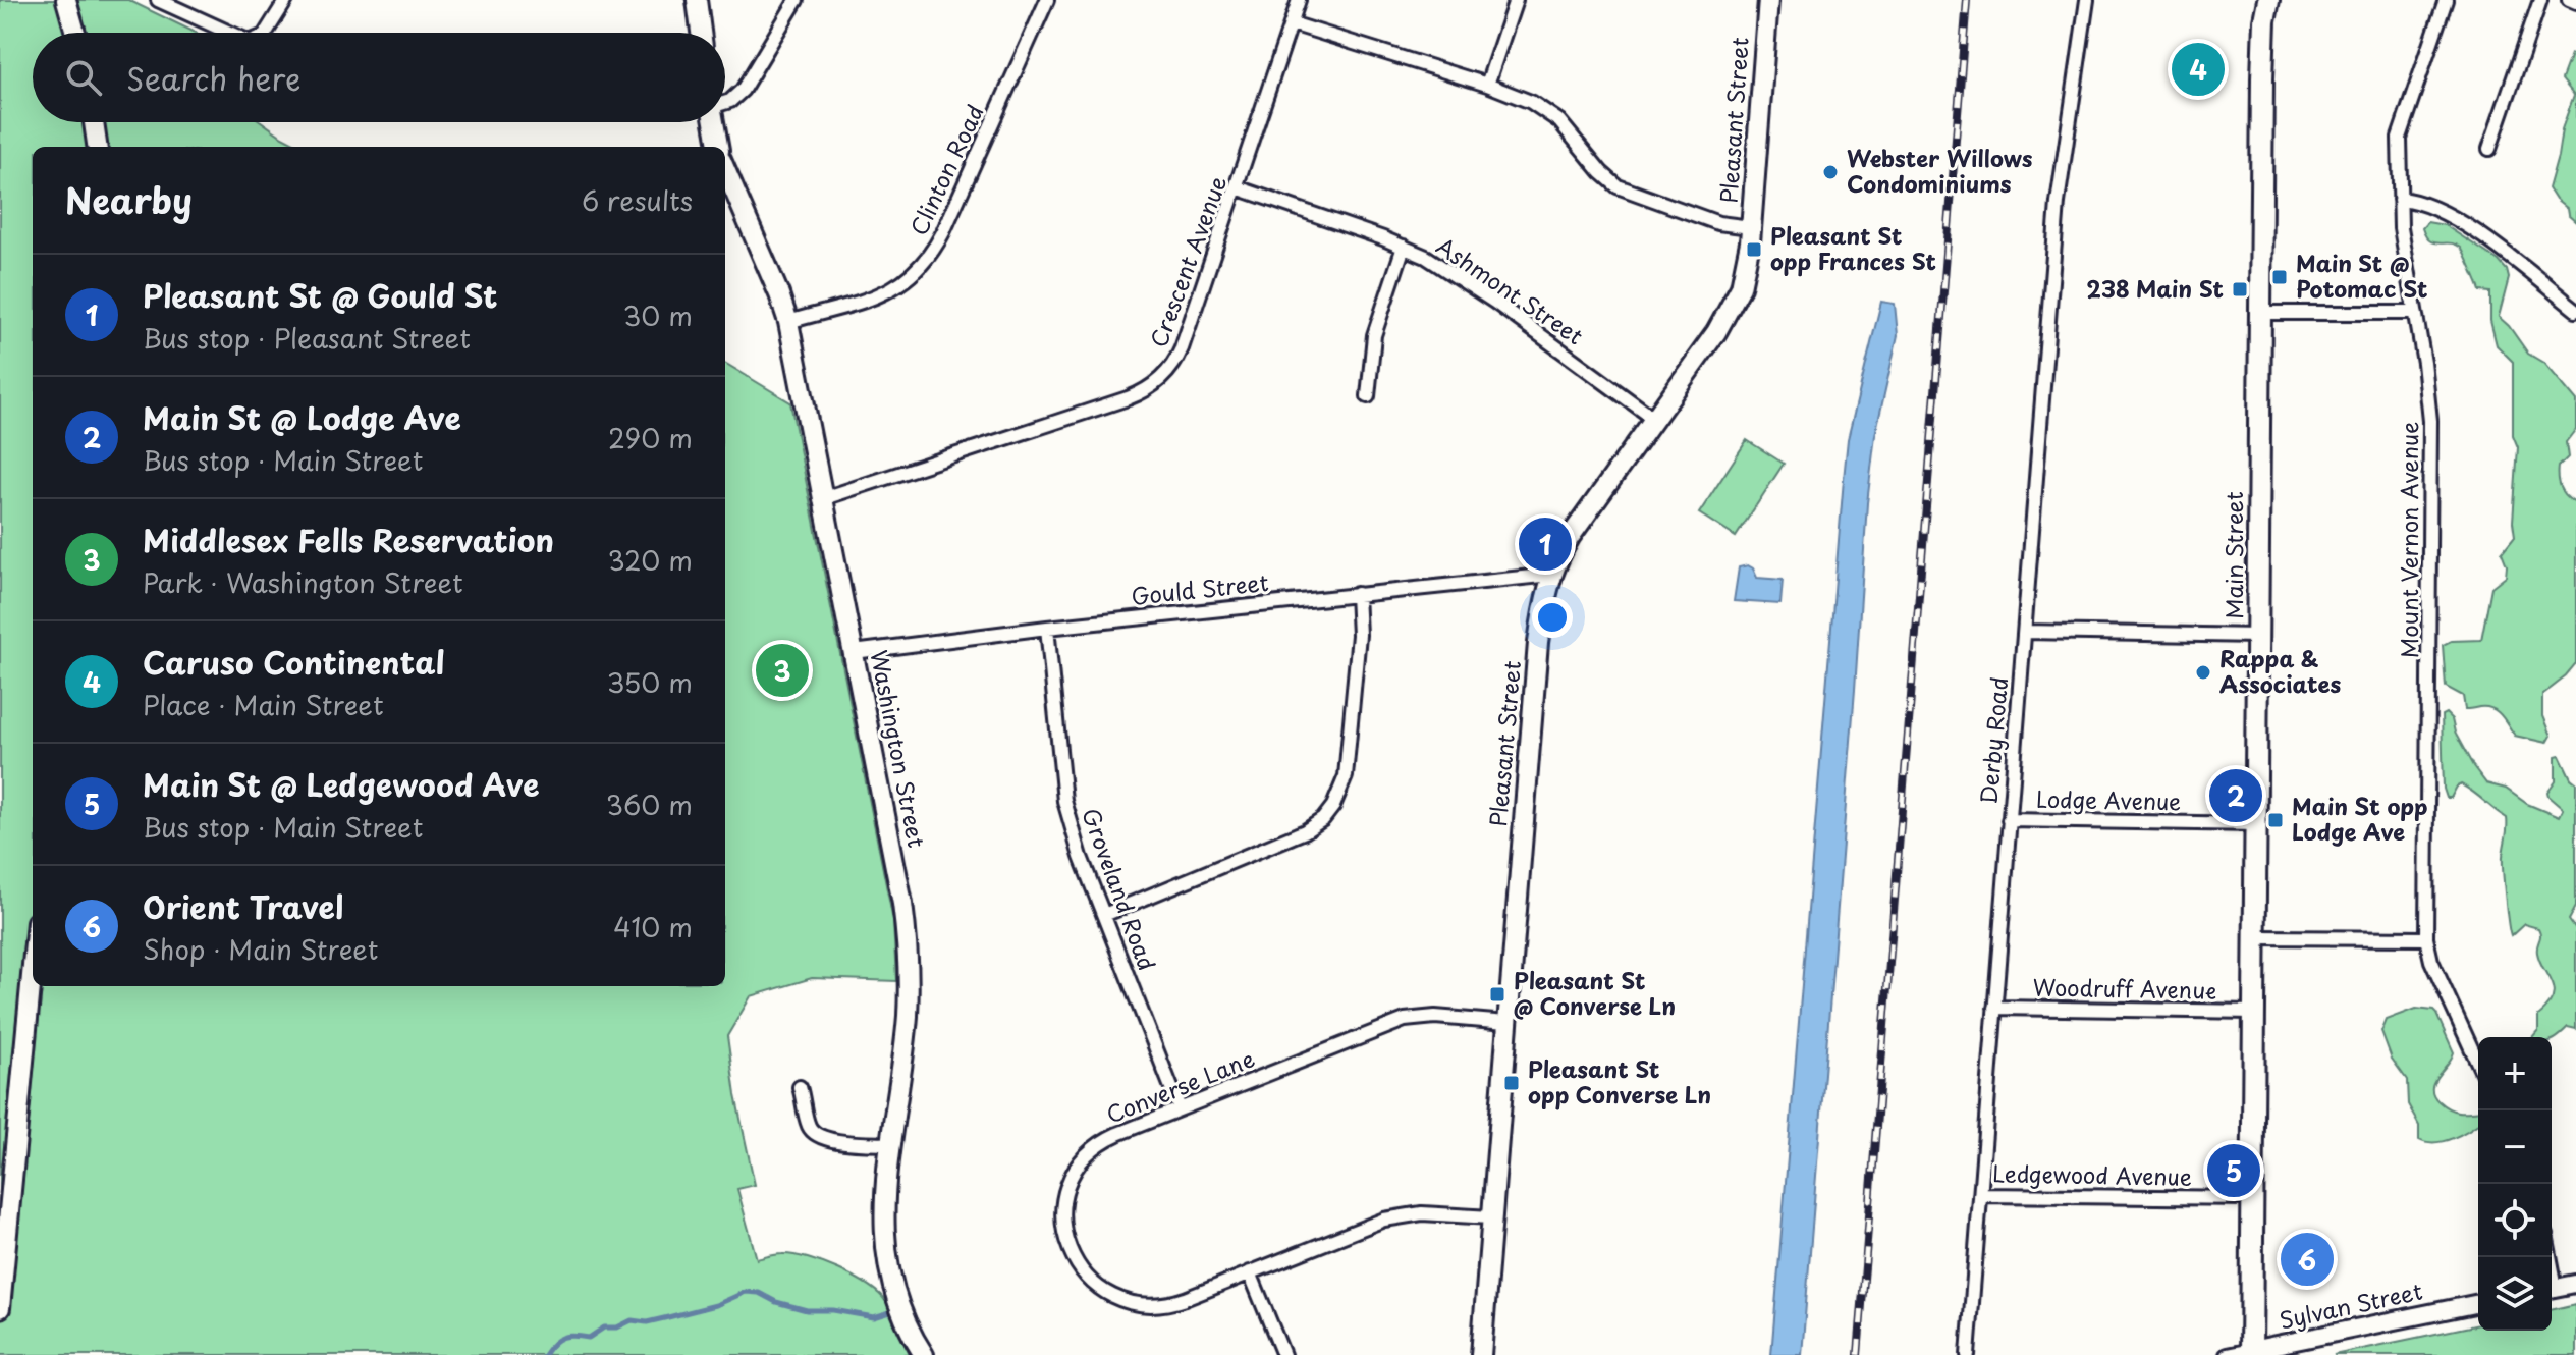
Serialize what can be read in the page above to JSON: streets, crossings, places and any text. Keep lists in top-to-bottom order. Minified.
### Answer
{"streets":{"main road":["Pleasant Street","Main Street","Washington Street"],"street":["Clinton Road","Crescent Avenue","Ashmont Street","Mount Vernon Avenue","Gould Street","Derby Road","Lodge Avenue","Groveland Road","Woodruff Avenue","Converse Lane","Ledgewood Avenue","Sylvan Street"]},"crossings":[["Pleasant Street","Ashmont Street"],["Pleasant Street","Gould Street"],["Pleasant Street","Converse Lane"],["Clinton Road","Washington Street"],["Crescent Avenue","Ashmont Street"],["Crescent Avenue","Washington Street"],["Main Street","Lodge Avenue"],["Main Street","Woodruff Avenue"],["Main Street","Ledgewood Avenue"],["Main Street","Sylvan Street"],["Gould Street","Washington Street"],["Gould Street","Groveland Road"],["Derby Road","Lodge Avenue"],["Derby Road","Woodruff Avenue"],["Derby Road","Ledgewood Avenue"],["Groveland Road","Converse Lane"]],"places":{"other":["Webster Willows Condominiums","Rappa & Associates"],"transit":["Pleasant St opp Frances St","Main St @ Potomac St","238 Main St","Main St opp Lodge Ave","Pleasant St @ Converse Ln","Pleasant St opp Converse Ln"]},"page":{"search":"Search here","pins":["4","1","3","2","5","6"],"heading":["Nearby","6 results"],"list":[{"mark":"1","name":"Pleasant St @ Gould St","note":"Bus stop · Pleasant Street","value":"30 m"},{"mark":"2","name":"Main St @ Lodge Ave","note":"Bus stop · Main Street","value":"290 m"},{"mark":"3","name":"Middlesex Fells Reservation","note":"Park · Washington Street","value":"320 m"},{"mark":"4","name":"Caruso Continental","note":"Place · Main Street","value":"350 m"},{"mark":"5","name":"Main St @ Ledgewood Ave","note":"Bus stop · Main Street","value":"360 m"},{"mark":"6","name":"Orient Travel","note":"Shop · Main Street","value":"410 m"}],"map_buttons":["+","−"]}}
